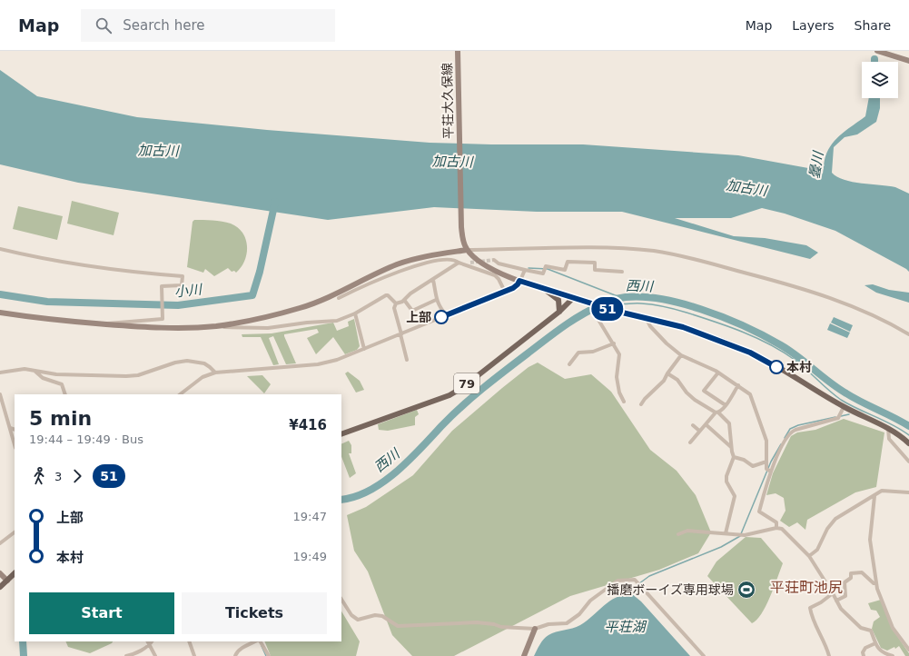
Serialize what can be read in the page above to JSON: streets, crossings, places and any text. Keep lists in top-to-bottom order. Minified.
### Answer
{"streets":{"main road":["79"],"street":["平荘大久保線"]},"districts":["平荘町池尻"],"water":["加古川","曇川","西川","小川","平荘湖"],"places":{"other":["上部","本村"],"sports":["播磨ボーイズ専用球場"]},"lines":["bus line 51"],"page":{"header":"Map","search":"Search here","nav":["Map","Layers","Share"],"on_map":"51","heading":["5 min","19:44 – 19:49 · Bus","¥416"],"legs":["3","51"],"list":[{"name":"上部","value":"19:47"},{"name":"本村","value":"19:49"}],"buttons":["Start","Tickets"]}}
